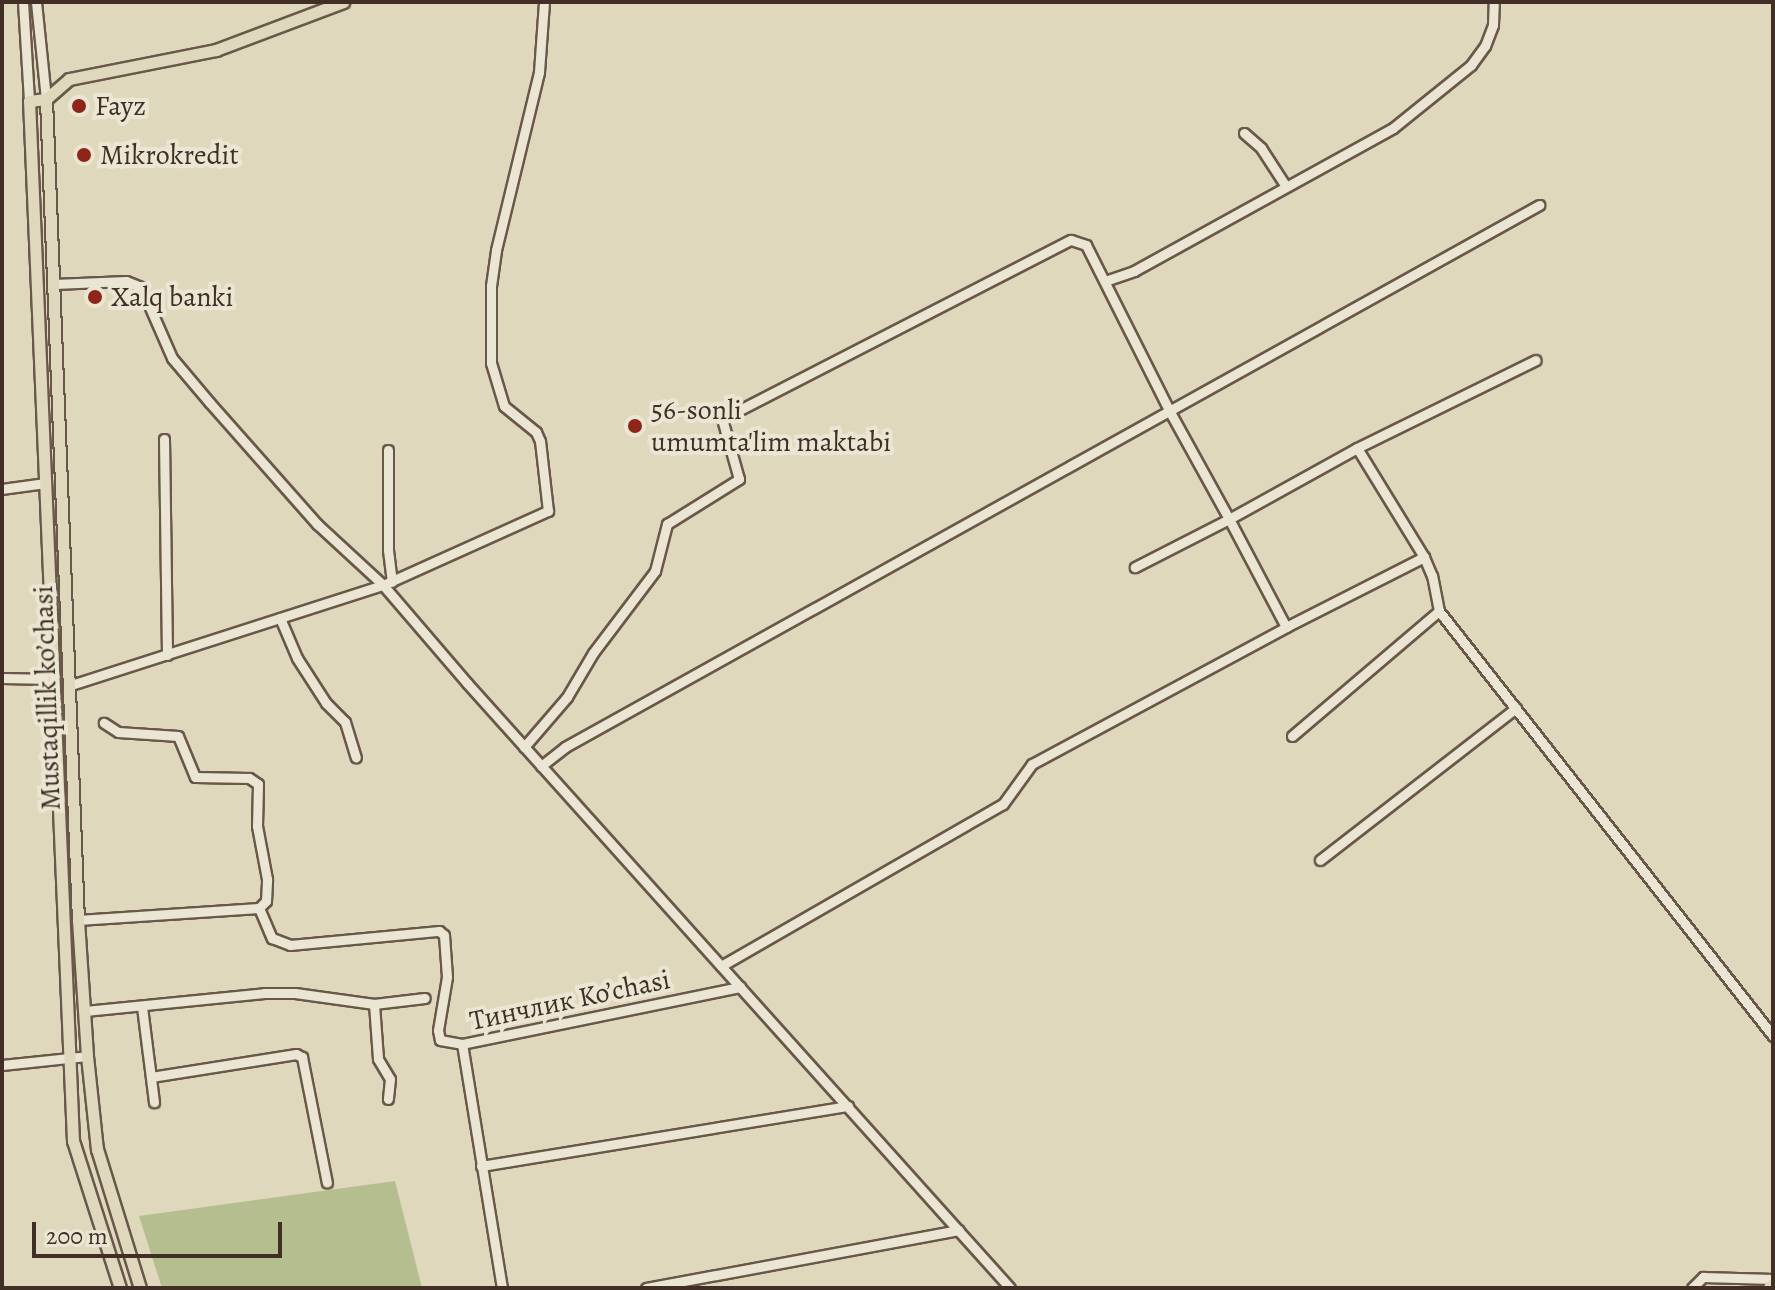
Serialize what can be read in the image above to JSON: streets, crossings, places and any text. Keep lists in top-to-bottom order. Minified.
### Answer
{"streets":{"main road":["Mustaqillik ko’chasi"],"street":["Тинчлик Ko’chasi"]},"places":["Fayz","Mikrokredit","Xalq banki","56-sonli umumta'lim maktabi"],"scale_bar":"200 m"}
